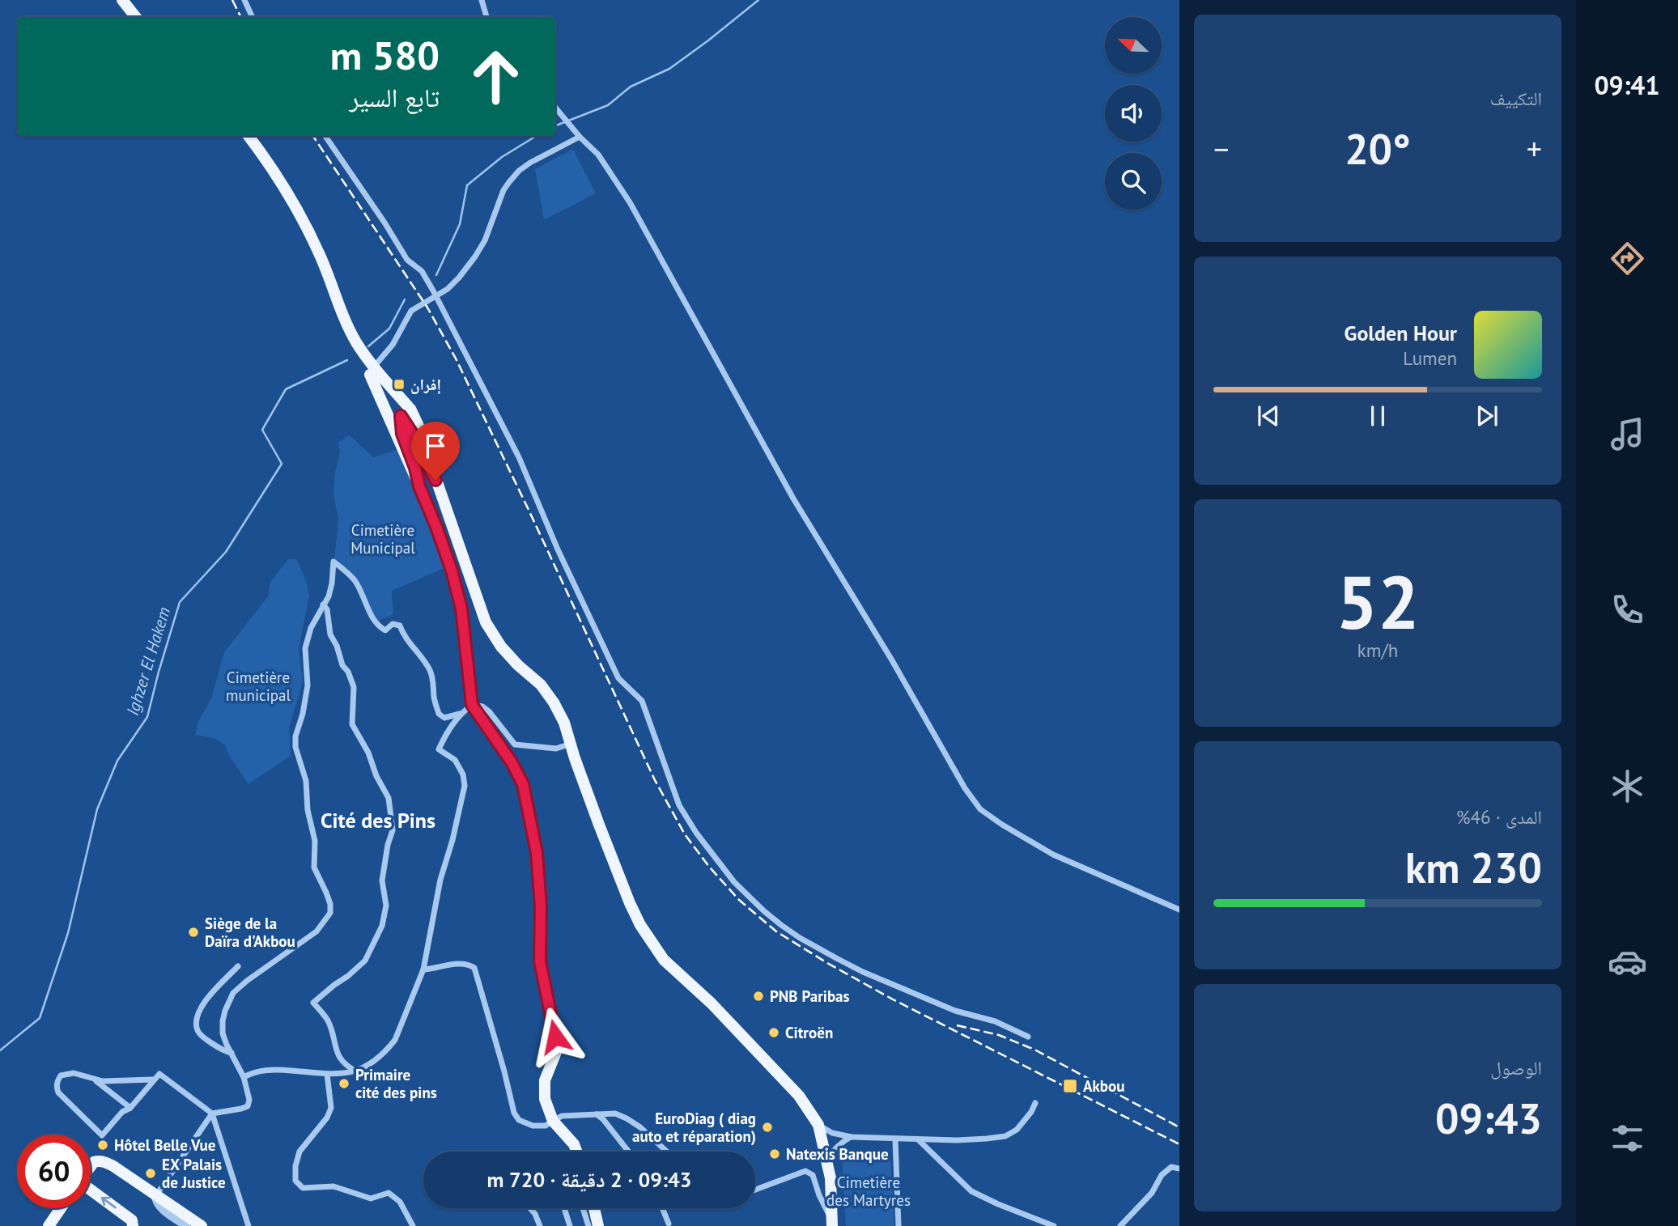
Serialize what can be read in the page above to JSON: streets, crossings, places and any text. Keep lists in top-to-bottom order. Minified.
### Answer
{"districts":["Cité des Pins"],"water":["Ighzer El Hakem"],"parks":["Cimetière Municipal","Cimetière municipal","Cimetière des Martyres"],"places":{"transit":["إفران","Akbou"],"other":["Siège de la Daïra d'Akbou","PNB Paribas","Citroën","Primaire cité des pins","EuroDiag ( diag auto et réparation)","Hôtel Belle Vue","Natexis Banque","EX Palais de Justice"]},"north":"top left","page":{"tabs":"09:41","tile":["التكييف",["52","km/h"],["المدى · 46%","230 km"],["الوصول","09:43"]],"turn":["580 m","تابع السير"],"heat":["−","20°","+"],"song":["Golden Hour","Lumen"],"limit":"60","trip":"09:43 · 2 دقيقة · 720 m"}}
